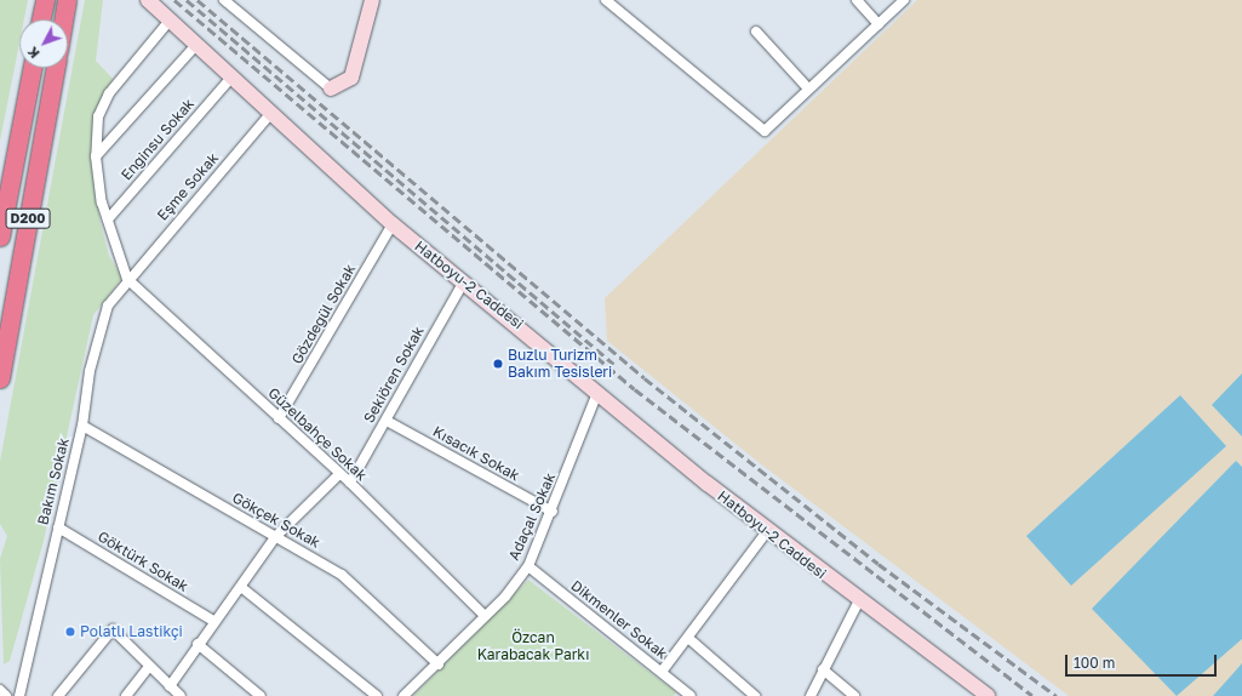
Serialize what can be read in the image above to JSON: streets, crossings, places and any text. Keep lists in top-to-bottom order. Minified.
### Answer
{"streets":{"highway":["D200"],"main road":["Hatboyu-2 Caddesi"],"street":["Enginsu Sokak","Eşme Sokak","Gözdegül Sokak","Sekiören Sokak","Güzelbahçe Sokak","Kısacık Sokak","Bakım Sokak","Adaçal Sokak","Gökçek Sokak","Göktürk Sokak","Dikmenler Sokak"]},"crossings":[["Enginsu Sokak","Hatboyu-2 Caddesi"],["Eşme Sokak","Hatboyu-2 Caddesi"],["Eşme Sokak","Güzelbahçe Sokak"],["Eşme Sokak","Bakım Sokak"],["Hatboyu-2 Caddesi","Gözdegül Sokak"],["Hatboyu-2 Caddesi","Sekiören Sokak"],["Hatboyu-2 Caddesi","Adaçal Sokak"],["Gözdegül Sokak","Güzelbahçe Sokak"],["Sekiören Sokak","Güzelbahçe Sokak"],["Sekiören Sokak","Kısacık Sokak"],["Güzelbahçe Sokak","Bakım Sokak"],["Güzelbahçe Sokak","Adaçal Sokak"],["Kısacık Sokak","Adaçal Sokak"],["Bakım Sokak","Gökçek Sokak"],["Bakım Sokak","Göktürk Sokak"],["Adaçal Sokak","Gökçek Sokak"],["Adaçal Sokak","Dikmenler Sokak"]],"parks":["Özcan Karabacak Parkı"],"places":["Buzlu Turizm Bakım Tesisleri","Polatlı Lastikçi"],"scale_bar":"100 m","north":"bottom left"}
